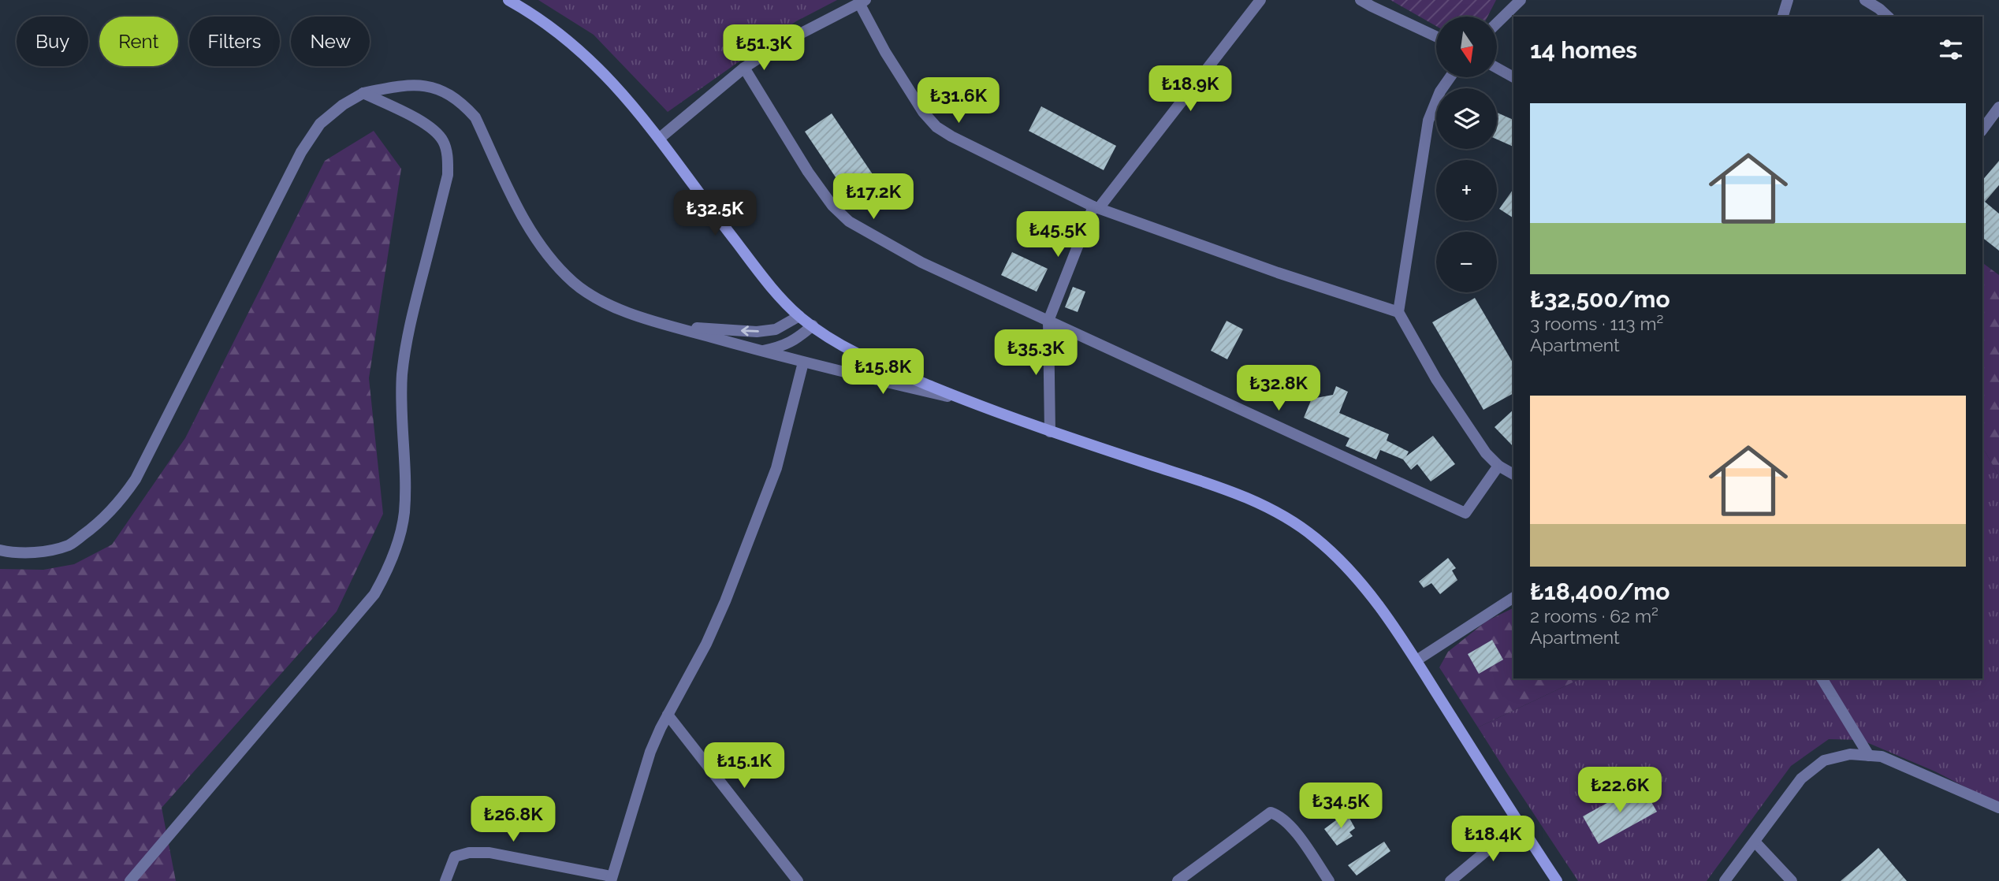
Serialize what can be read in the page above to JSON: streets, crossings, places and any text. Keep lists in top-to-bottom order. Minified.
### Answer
{"north":"bottom","page":{"map_buttons":["+","−"],"chip":["Buy","Rent","Filters","New"],"heading":"14 homes","price":["₺51.3K","₺18.9K","₺31.6K","₺17.2K","₺32.5K","₺45.5K","₺35.3K","₺15.8K","₺32.8K","₺15.1K","₺22.6K","₺34.5K","₺26.8K","₺18.4K"],"list":[{"name":"₺32,500/mo","note":"3 rooms · 113 m² · Apartment"},{"name":"₺18,400/mo","note":"2 rooms · 62 m² · Apartment"}]}}
